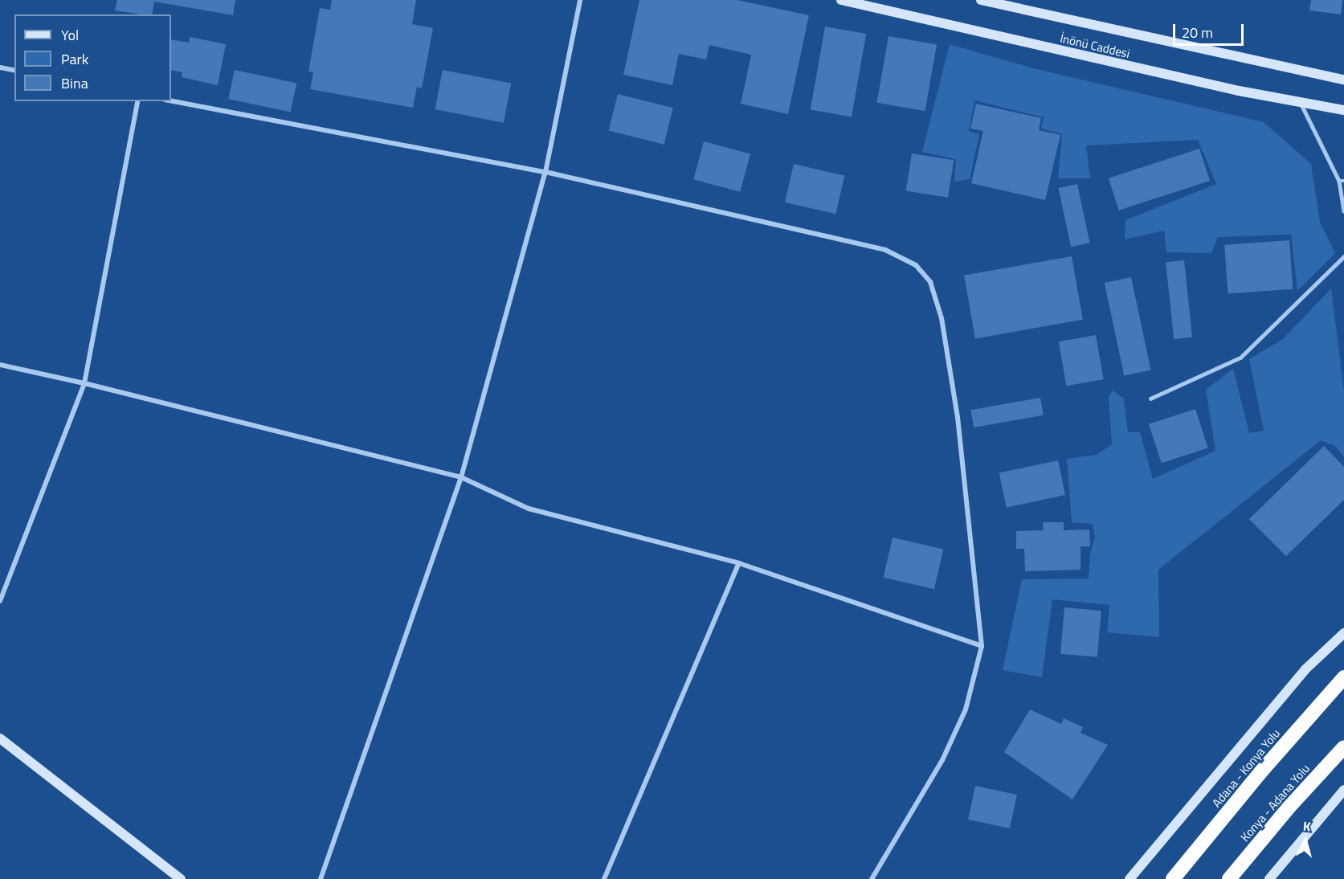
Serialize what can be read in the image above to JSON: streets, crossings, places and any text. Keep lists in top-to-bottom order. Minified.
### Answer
{"streets":{"highway":["Adana - Konya Yolu","Konya - Adana Yolu"],"main road":["İnönü Caddesi"]},"legend":["Yol","Park","Bina"],"scale_bar":"20 m","north":"top"}
